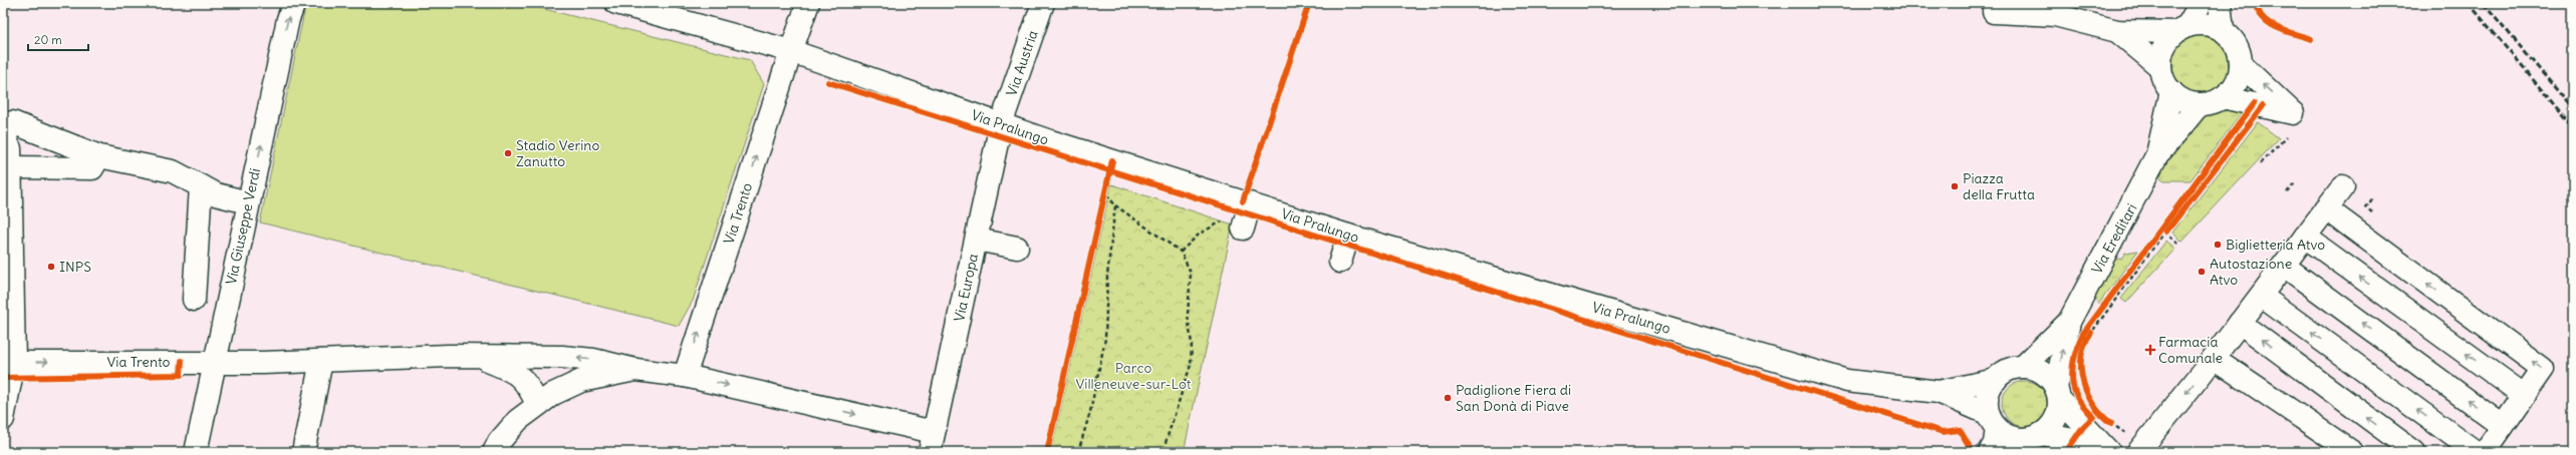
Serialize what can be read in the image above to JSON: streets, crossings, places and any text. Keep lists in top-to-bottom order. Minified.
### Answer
{"streets":{"street":["Via Austria","Via Pralungo","Via Trento","Via Giuseppe Verdi","Via Ereditari","Via Europa"]},"crossings":[["Via Austria","Via Pralungo"],["Via Austria","Via Europa"],["Via Pralungo","Via Trento"],["Via Pralungo","Via Ereditari"],["Via Pralungo","Via Europa"],["Via Trento","Via Giuseppe Verdi"],["Via Trento","Via Europa"]],"one_way":["Via Giuseppe Verdi"],"parks":["Parco Villeneuve-sur-Lot"],"places":{"other":["Stadio Verino Zanutto","Piazza della Frutta","Biglietteria Atvo","INPS","Autostazione Atvo","Padiglione Fiera di San Donà di Piave"],"health":["Farmacia Comunale"]},"scale_bar":"20 m"}
